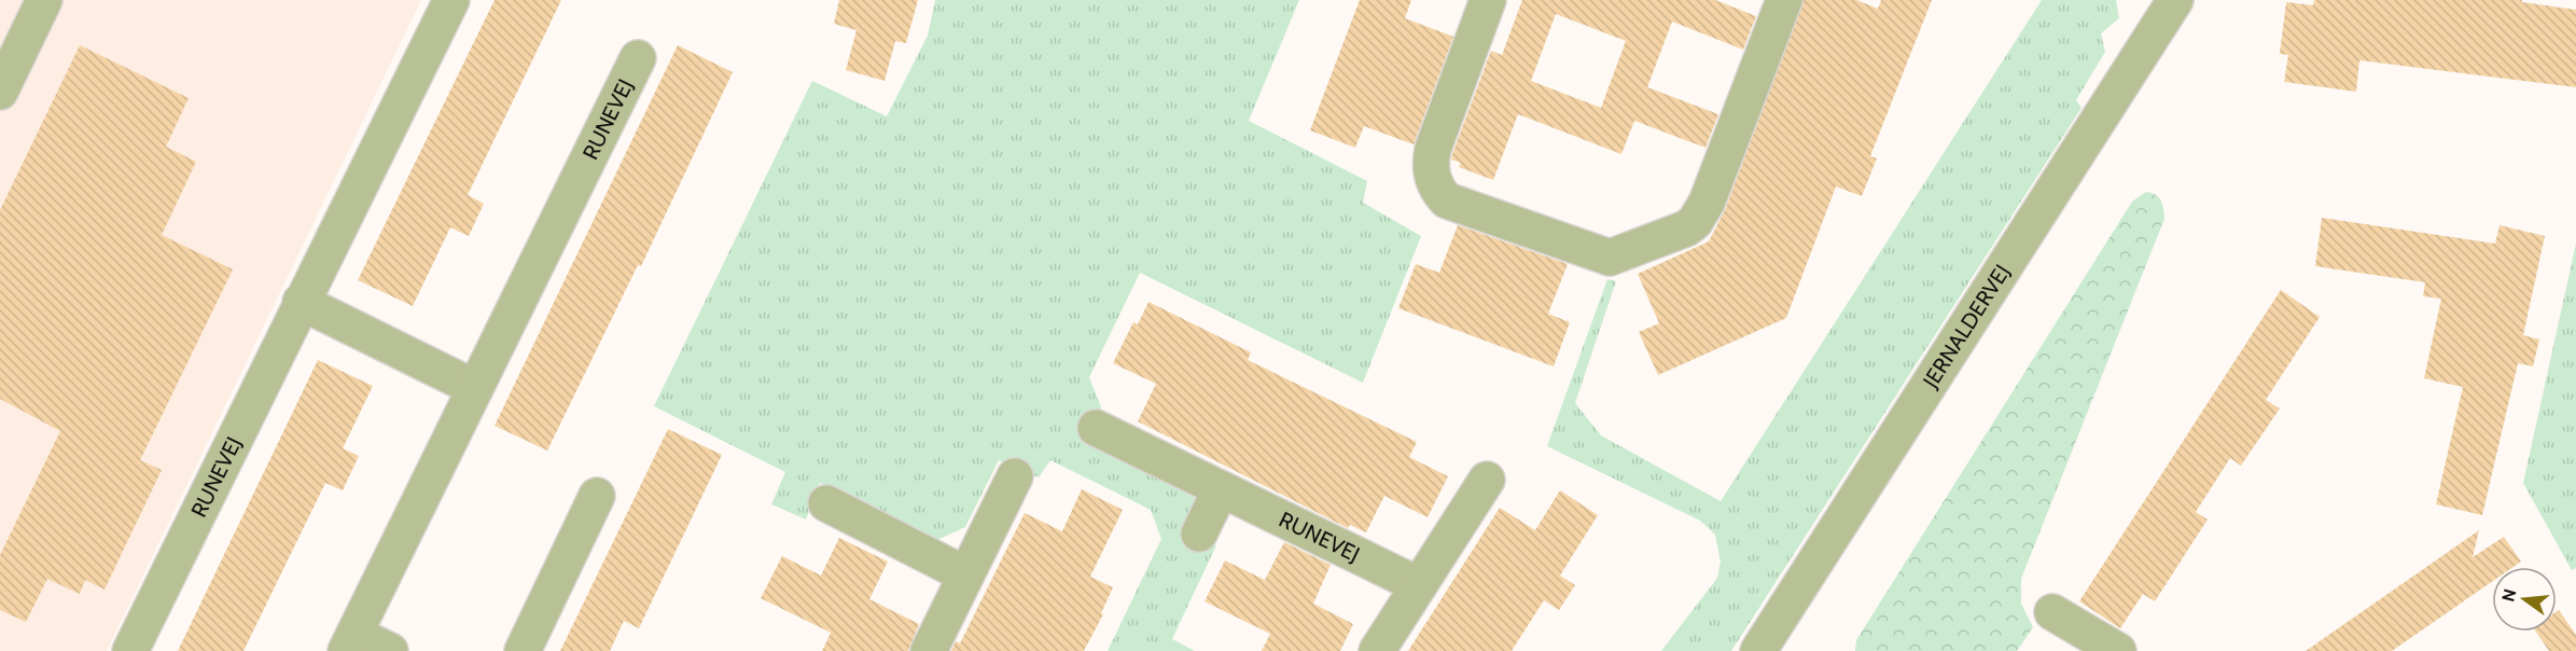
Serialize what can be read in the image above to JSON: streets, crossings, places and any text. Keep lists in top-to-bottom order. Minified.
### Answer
{"streets":{"street":["RUNEVEJ","JERNALDERVEJ"]},"north":"left"}
